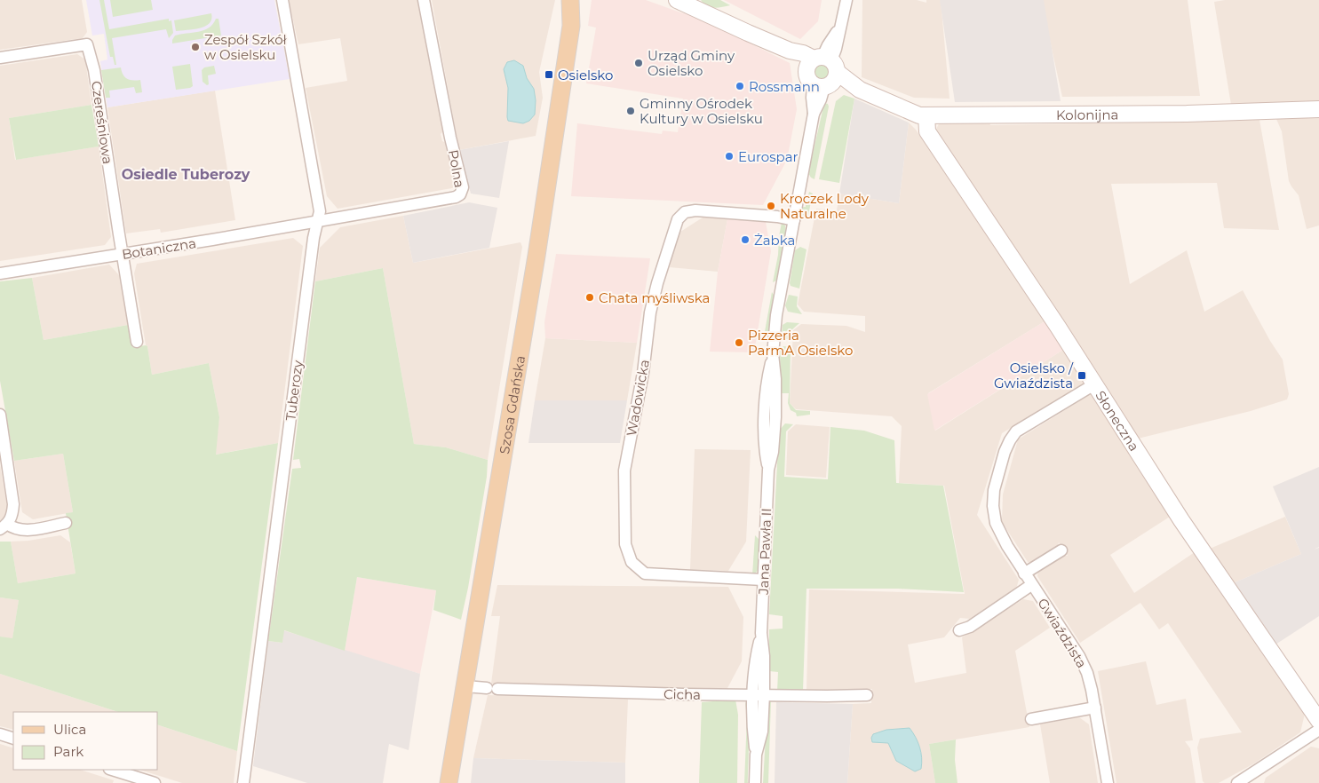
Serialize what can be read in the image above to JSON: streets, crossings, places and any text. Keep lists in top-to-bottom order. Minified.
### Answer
{"streets":{"main road":["Szosa Gdańska"],"street":["Kolonijna","Czereśniowa","Polna","Botaniczna","Tuberozy","Wadowicka","Słoneczna","Jana Pawła II","Gwiaździsta","Cicha"]},"crossings":[["Kolonijna","Słoneczna"],["Kolonijna","Jana Pawła II"],["Czereśniowa","Botaniczna"],["Polna","Botaniczna"],["Polna","Tuberozy"],["Botaniczna","Tuberozy"],["Wadowicka","Jana Pawła II"],["Szosa Gdańska","Cicha"],["Słoneczna","Gwiaździsta"],["Jana Pawła II","Cicha"]],"districts":["Osiedle Tuberozy"],"places":{"other":["Zespół Szkół w Osielsku","Urząd Gminy Osielsko","Rossmann","Gminny Ośrodek Kultury w Osielsku","Eurospar","Kroczek Lody Naturalne","Żabka","Chata myśliwska","Pizzeria ParmA Osielsko"],"transit":["Osielsko","Osielsko / Gwiaździsta"]},"legend":["Ulica","Park"]}
